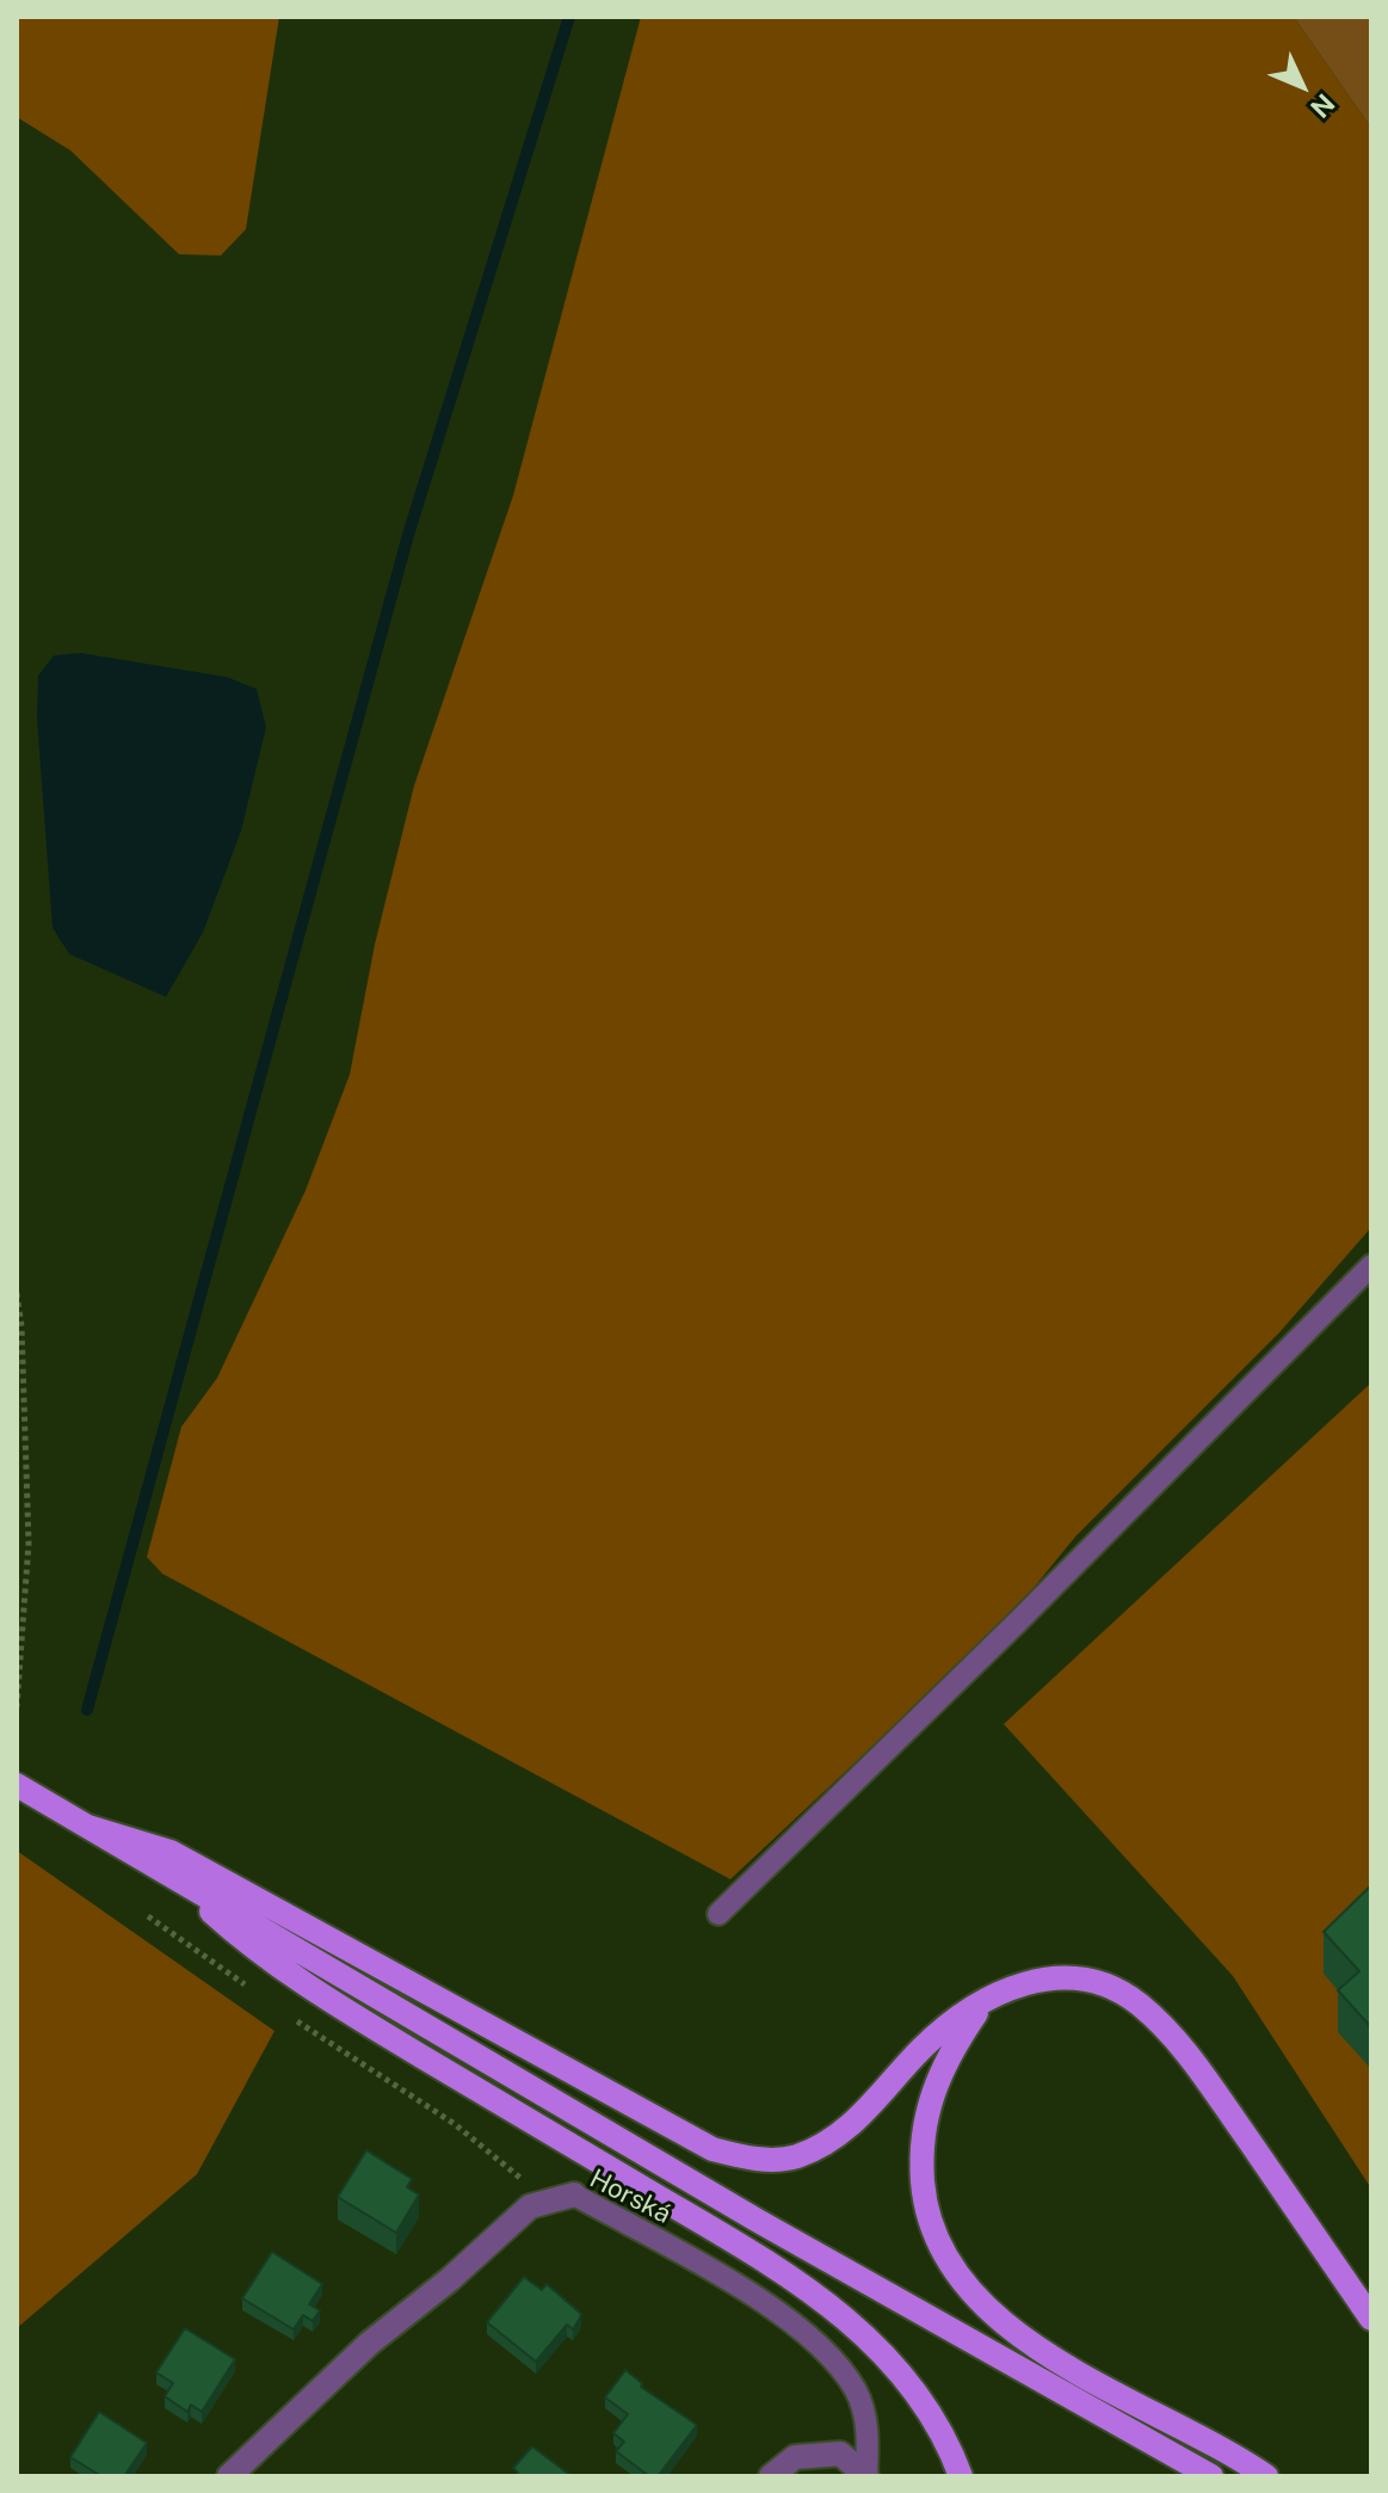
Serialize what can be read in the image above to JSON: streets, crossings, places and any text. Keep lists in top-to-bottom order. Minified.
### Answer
{"streets":{"street":["Horská"]},"north":"bottom right"}
